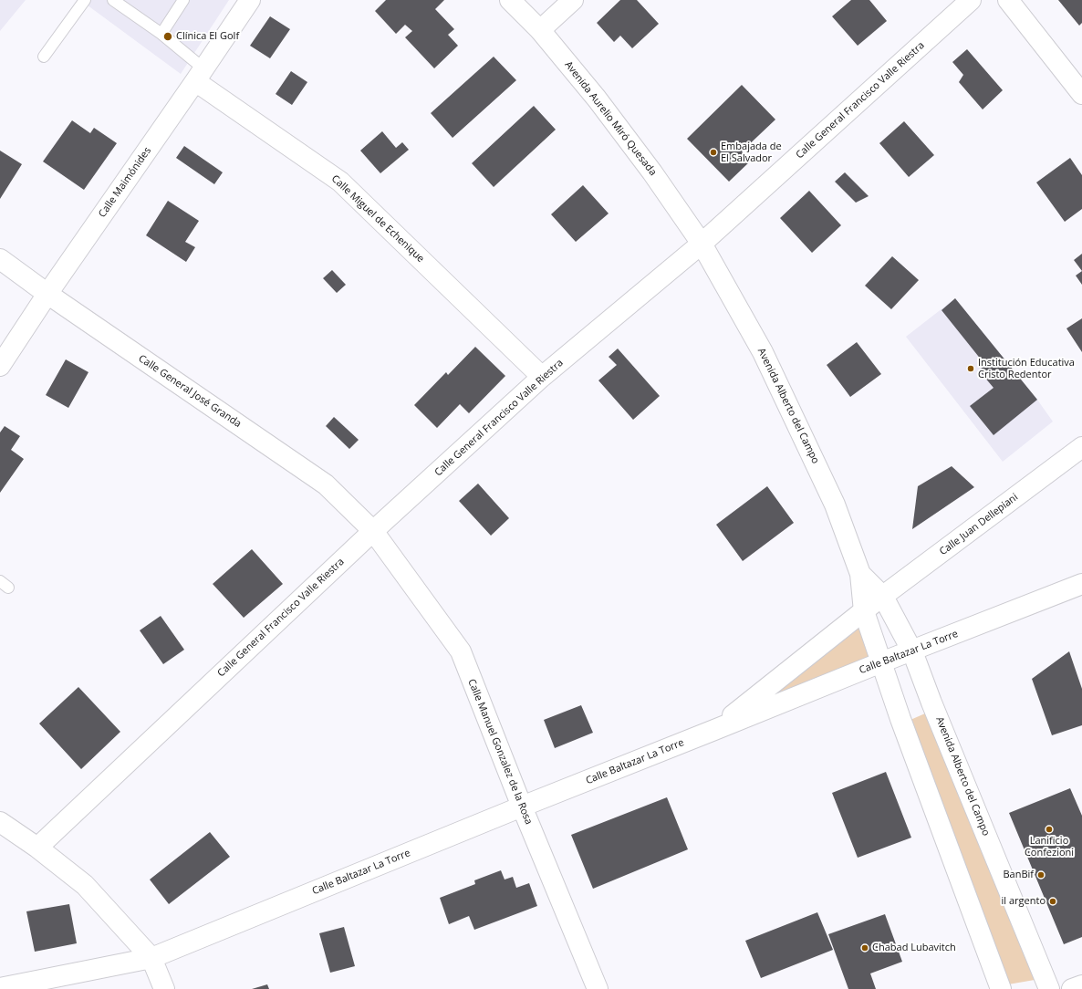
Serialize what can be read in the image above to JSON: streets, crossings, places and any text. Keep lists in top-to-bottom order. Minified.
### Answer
{"streets":{"street":["Calle General Francisco Valle Riestra","Avenida Aurelio Miró Quesada","Calle Maimónides","Calle Miguel de Echenique","Calle General José Granda","Avenida Alberto del Campo","Calle Juan Dellepiani","Calle Baltazar La Torre","Calle Manuel Gonzalez de la Rosa"]},"crossings":[["Calle General Francisco Valle Riestra","Avenida Aurelio Miró Quesada"],["Calle General Francisco Valle Riestra","Calle Miguel de Echenique"],["Calle General Francisco Valle Riestra","Calle General José Granda"],["Calle General Francisco Valle Riestra","Avenida Alberto del Campo"],["Calle General Francisco Valle Riestra","Calle Manuel Gonzalez de la Rosa"],["Avenida Aurelio Miró Quesada","Avenida Alberto del Campo"],["Calle Maimónides","Calle Miguel de Echenique"],["Calle Maimónides","Calle General José Granda"],["Calle General José Granda","Calle Manuel Gonzalez de la Rosa"],["Avenida Alberto del Campo","Calle Juan Dellepiani"],["Avenida Alberto del Campo","Calle Baltazar La Torre"],["Calle Juan Dellepiani","Calle Baltazar La Torre"],["Calle Baltazar La Torre","Calle Manuel Gonzalez de la Rosa"]],"places":["Clínica El Golf","Embajada de El Salvador","Institución Educativa Cristo Redentor","Lanificio Confezioni","BanBif","il argento","Chabad Lubavitch"]}
